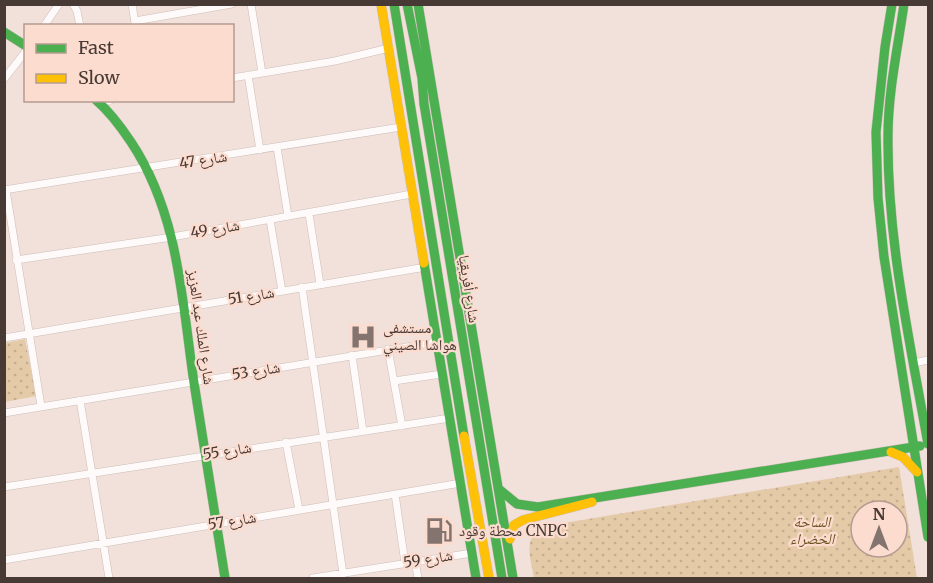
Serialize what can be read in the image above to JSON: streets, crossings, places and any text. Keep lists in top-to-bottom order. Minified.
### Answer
{"streets":{"main road":["شارع أفريقيا","شارع الملك عبد العزيز"],"street":["شارع 47","شارع 49","شارع 51","شارع 53","شارع 55","شارع 57","شارع 59"]},"crossings":[["شارع 47","شارع الملك عبد العزيز"],["شارع 49","شارع الملك عبد العزيز"],["شارع 51","شارع الملك عبد العزيز"],["شارع الملك عبد العزيز","شارع 53"],["شارع الملك عبد العزيز","شارع 55"],["شارع الملك عبد العزيز","شارع 57"]],"parks":["الساحة الخضراء"],"places":{"hospital":["مستشفى هواشا الصيني"],"fuel station":["محطة وقود CNPC"]},"legend":["Fast","Slow"],"north":"top"}
